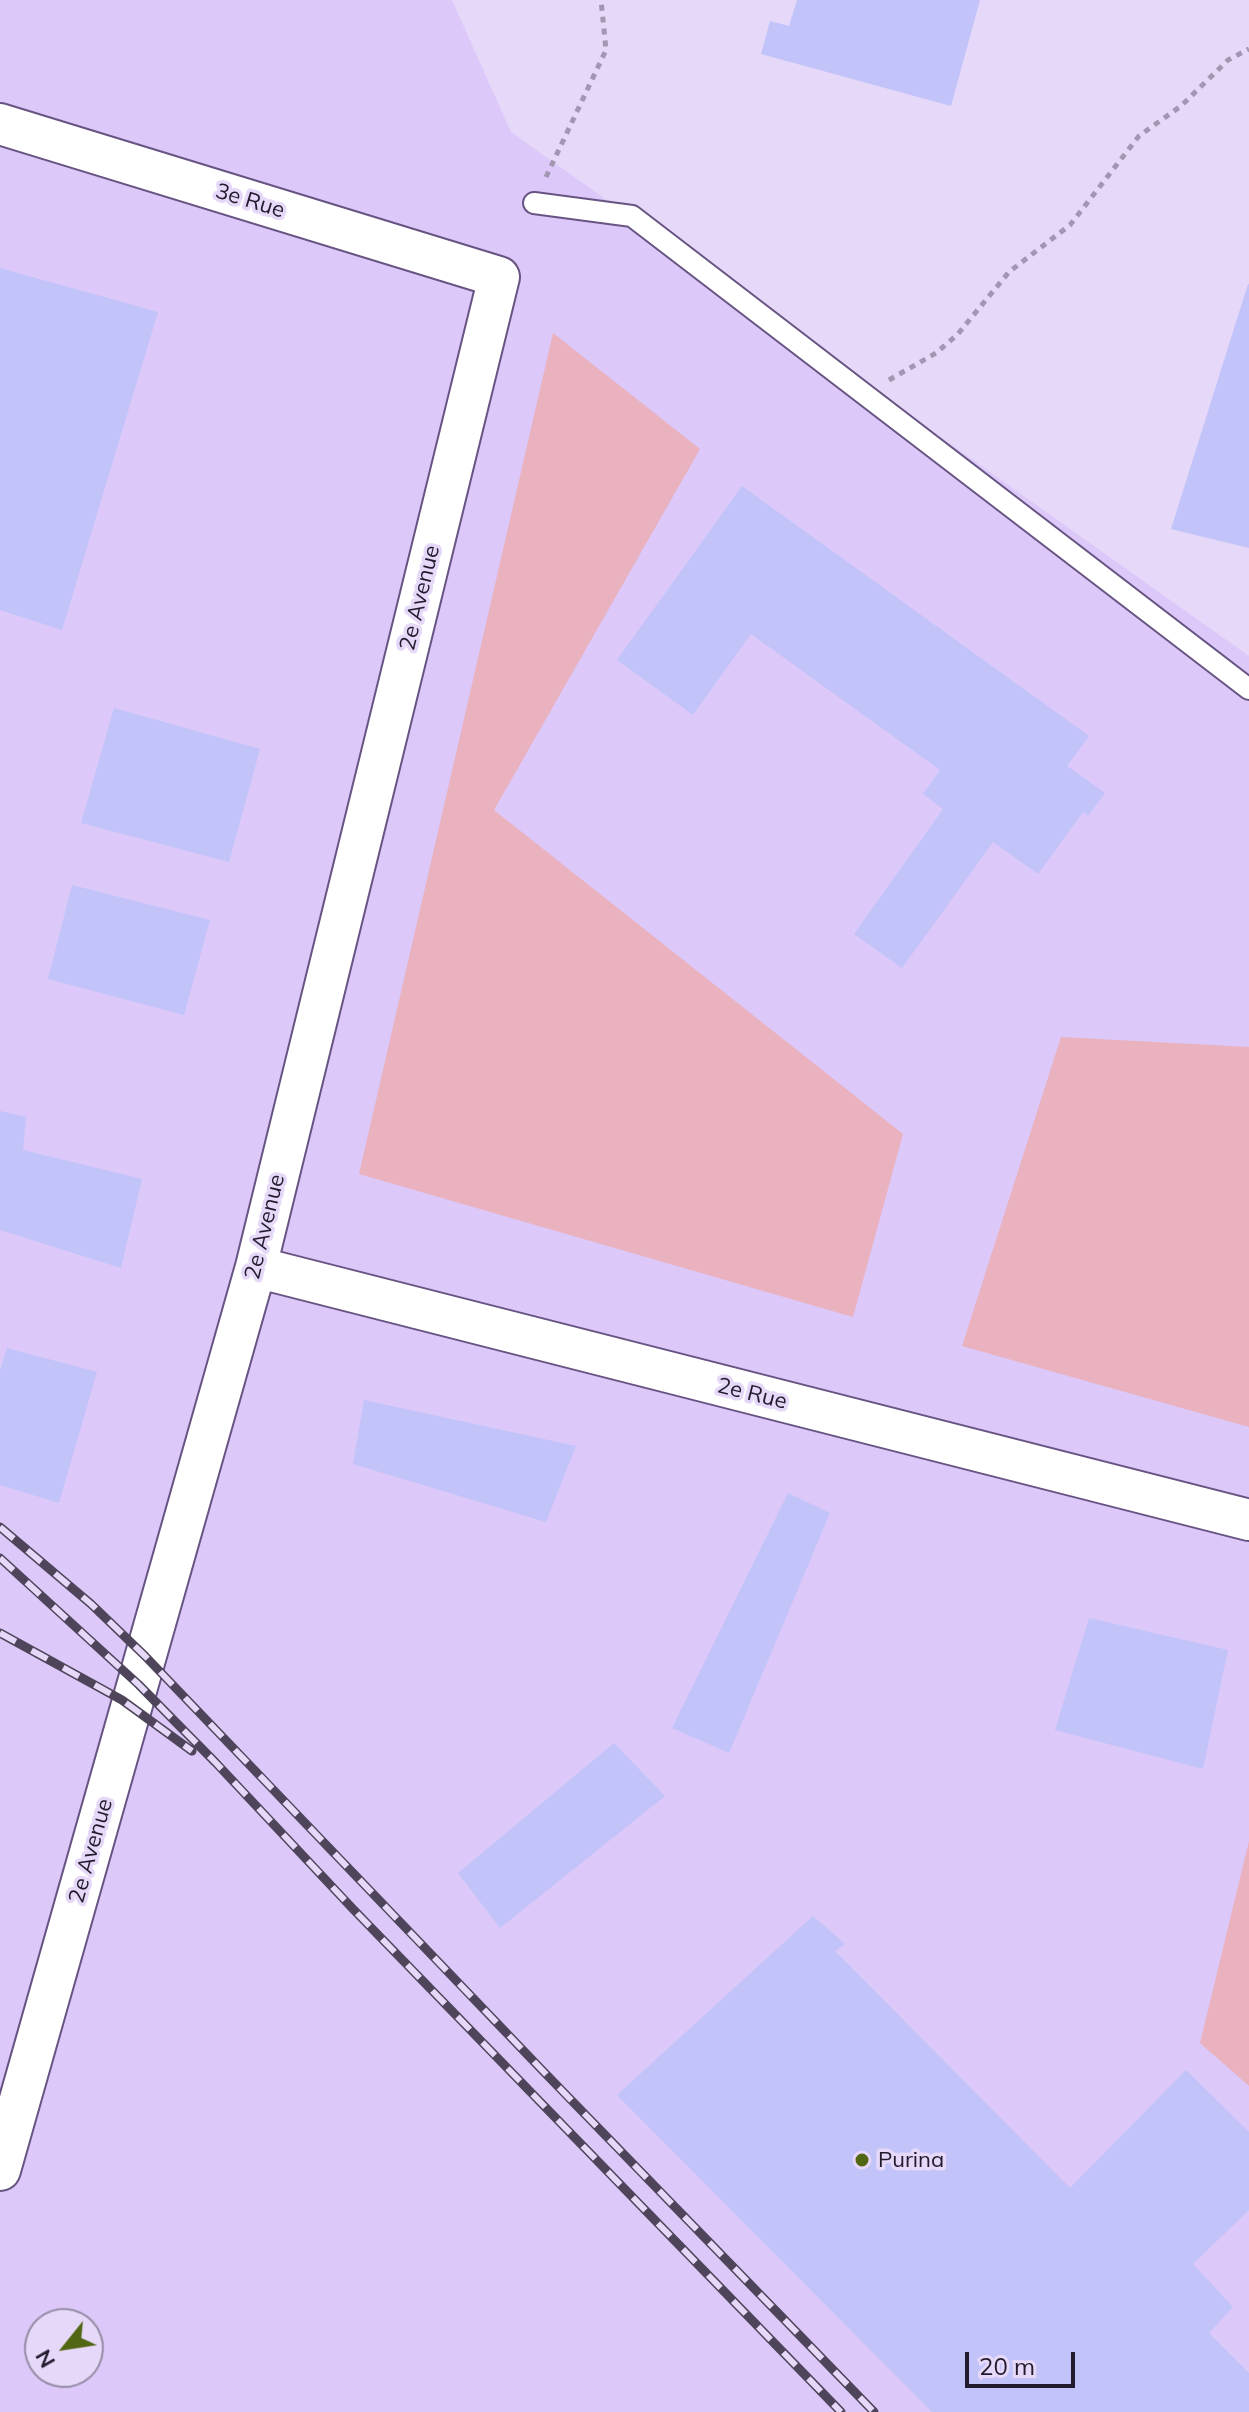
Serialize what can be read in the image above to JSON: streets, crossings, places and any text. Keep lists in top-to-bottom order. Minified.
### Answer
{"streets":{"street":["3e Rue","2e Avenue","2e Rue"]},"crossings":[["3e Rue","2e Avenue"],["2e Avenue","2e Rue"]],"places":["Purina"],"scale_bar":"20 m","north":"bottom left"}
